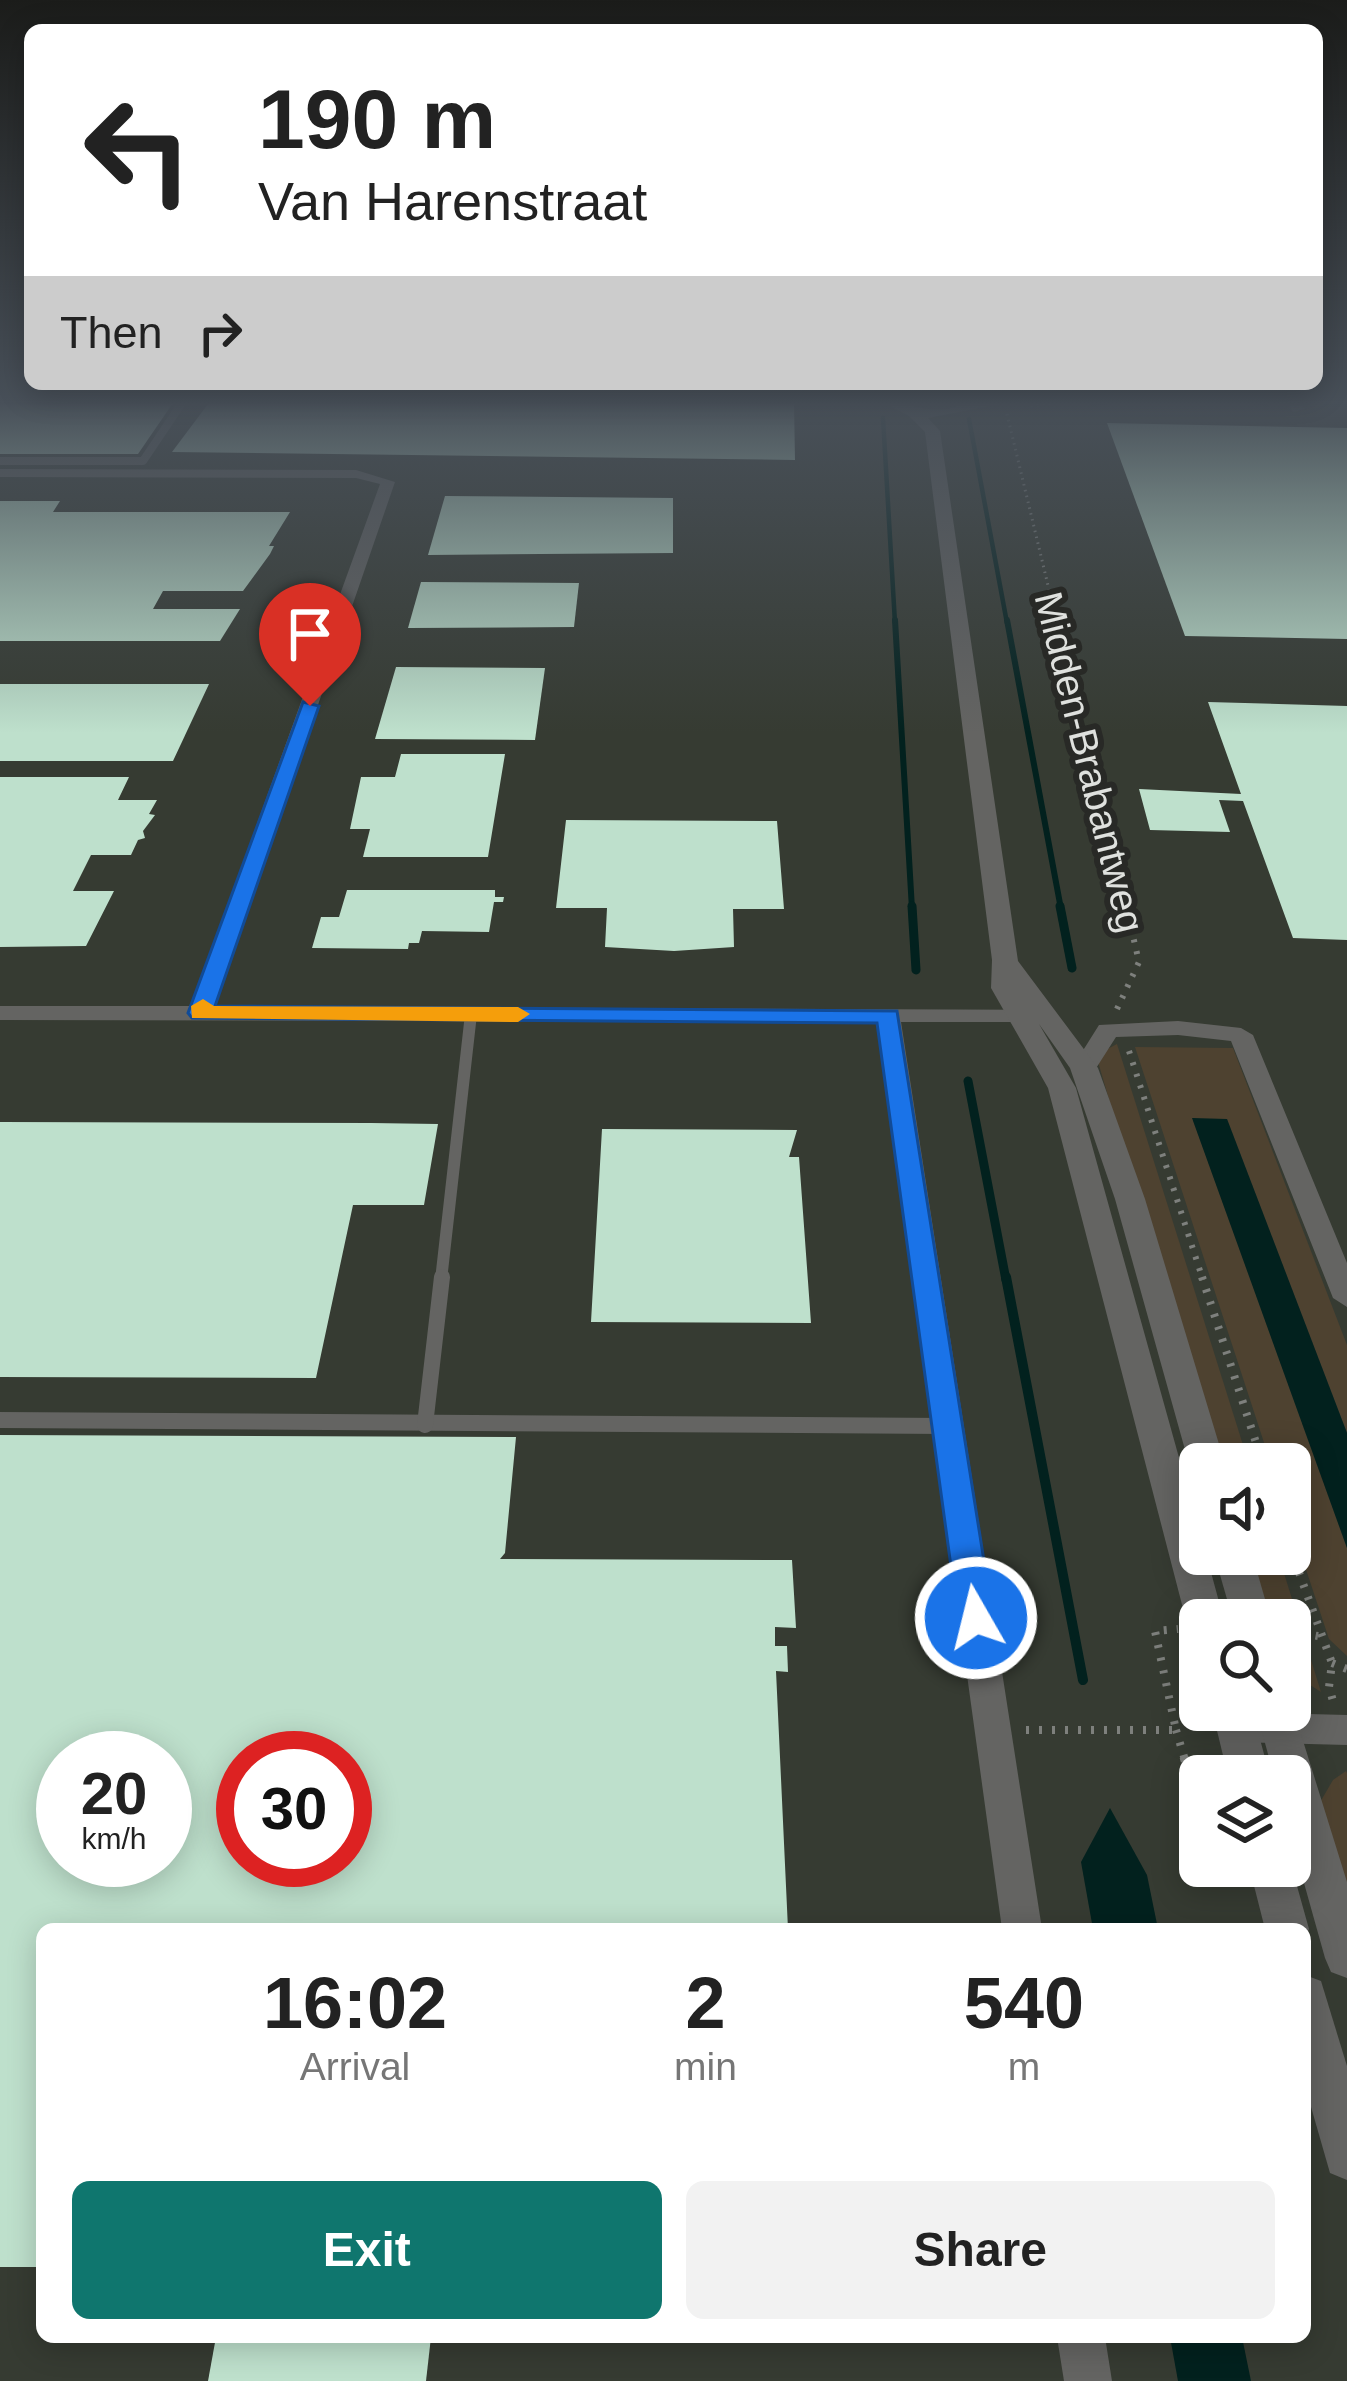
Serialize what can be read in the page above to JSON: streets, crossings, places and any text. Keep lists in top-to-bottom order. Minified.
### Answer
{"streets":{"path":["Midden-Brabantweg"]},"page":{"turn":["190 m","Van Harenstraat"],"then":"Then","speed":"20 km/h","limit":"30","eta":["16:02","Arrival","2","min","540","m"],"buttons":["Exit","Share"]}}
